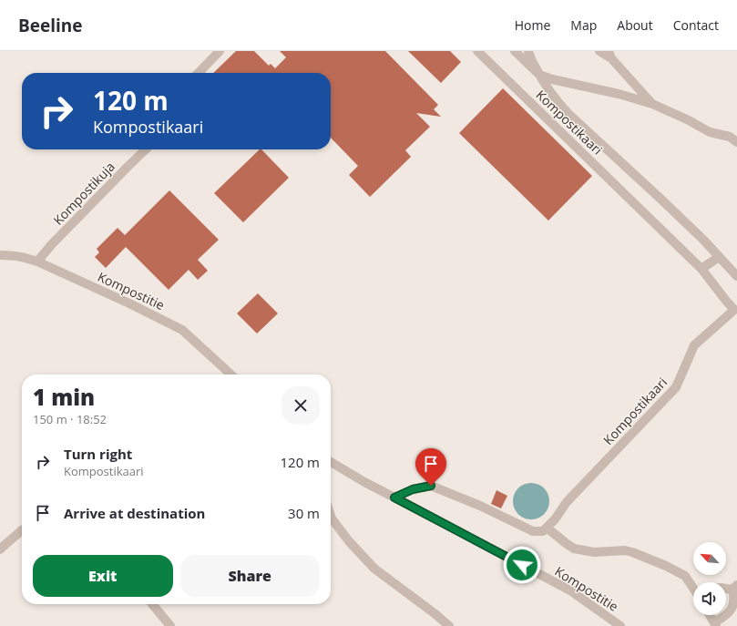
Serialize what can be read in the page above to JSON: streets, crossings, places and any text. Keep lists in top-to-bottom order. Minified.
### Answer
{"streets":{"street":["Kompostikaari","Kompostikuja","Kompostitie"]},"crossings":[["Kompostikuja","Kompostitie"]],"north":"top left","page":{"header":"Beeline","nav":["Home","Map","About","Contact"],"turn":["120 m","Kompostikaari"],"heading":["1 min","150 m · 18:52"],"list":[{"name":"Turn right","note":"Kompostikaari","value":"120 m"},{"name":"Arrive at destination","value":"30 m"}],"buttons":["Exit","Share"]}}
